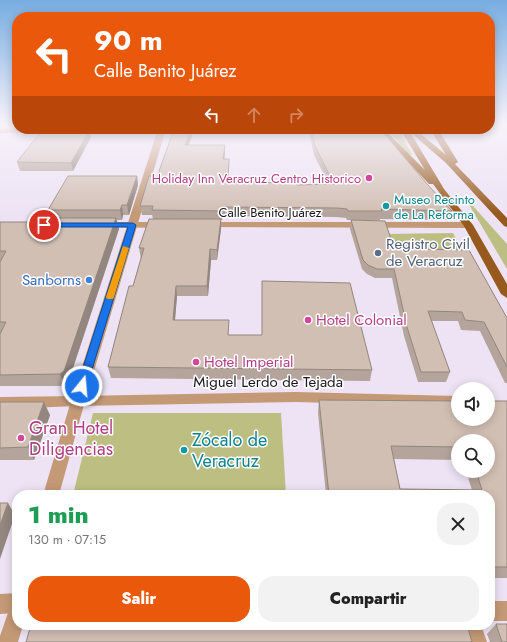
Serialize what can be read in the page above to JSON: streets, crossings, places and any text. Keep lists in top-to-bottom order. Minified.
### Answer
{"streets":{"street":["Calle Benito Juárez","Miguel Lerdo de Tejada"]},"places":["Holiday Inn Veracruz Centro Historico","Museo Recinto de La Reforma","Registro Civil de Veracruz","Sanborns","Hotel Colonial","Hotel Imperial","Gran Hotel Diligencias","Zócalo de Veracruz"],"page":{"turn":["90 m","Calle Benito Juárez"],"heading":["1 min","130 m · 07:15"],"buttons":["Salir","Compartir"]}}
